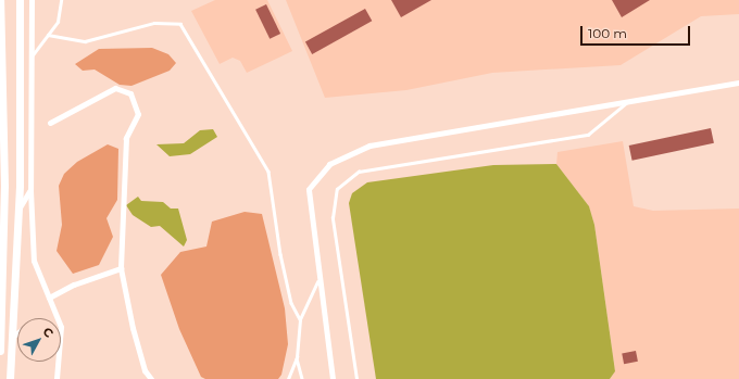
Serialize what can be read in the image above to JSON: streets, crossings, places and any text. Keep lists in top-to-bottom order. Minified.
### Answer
{"scale_bar":"100 m","north":"top right"}
